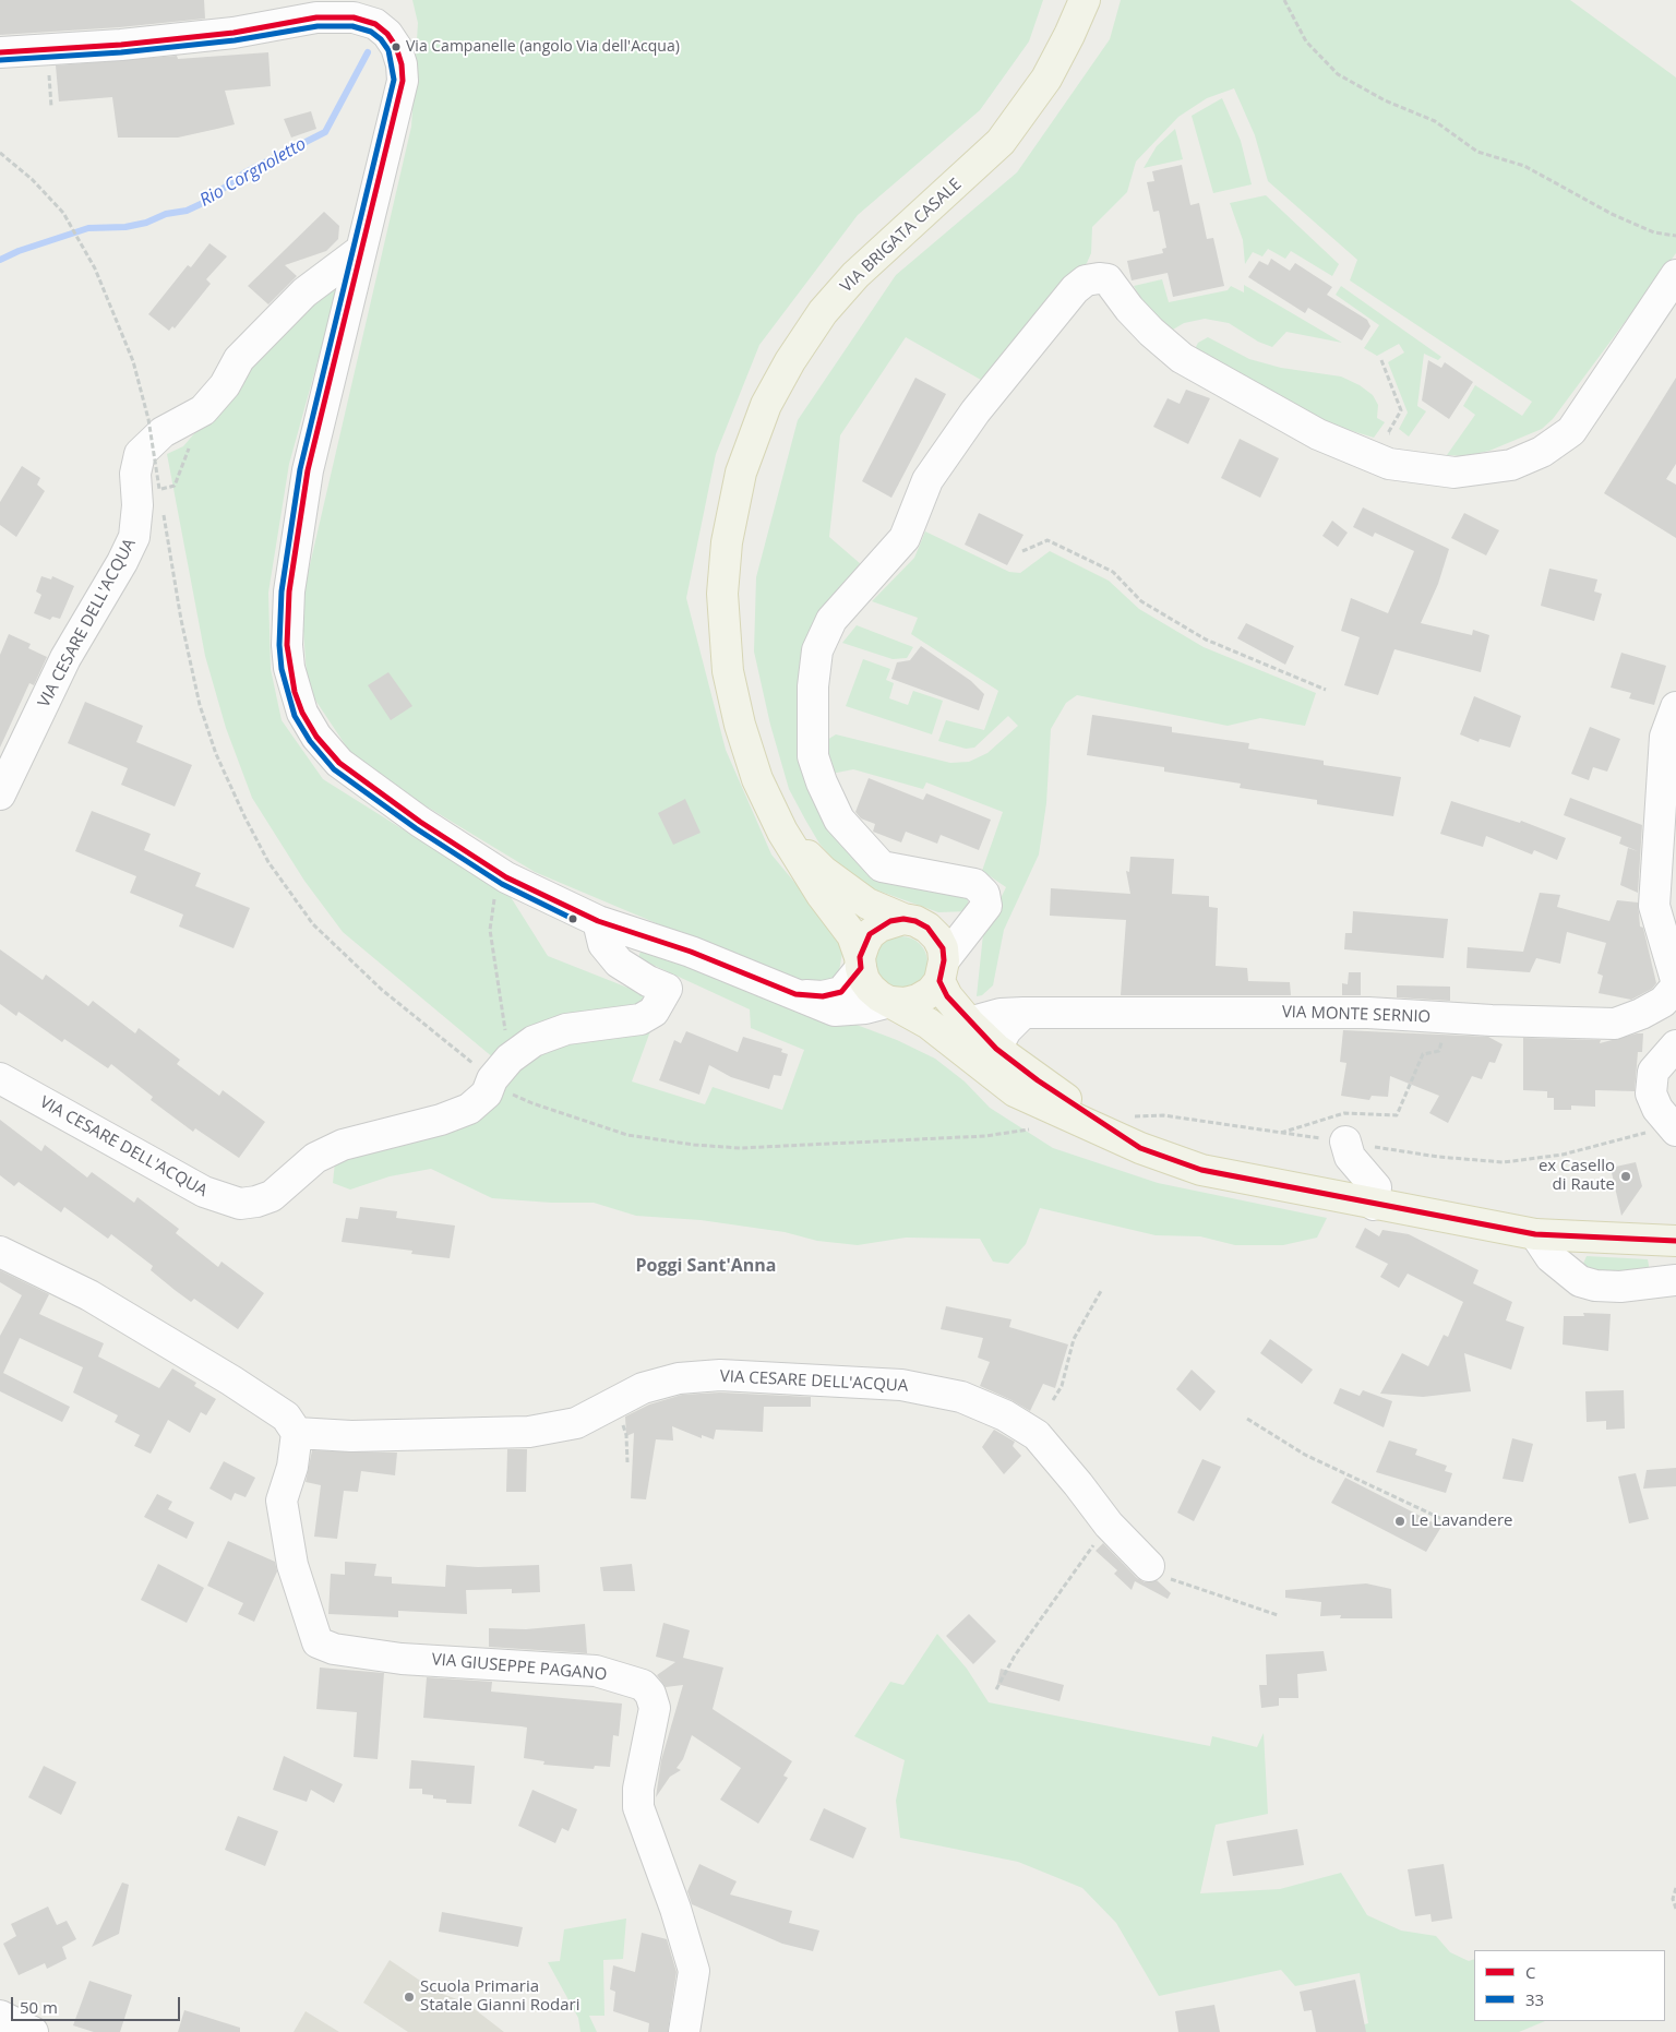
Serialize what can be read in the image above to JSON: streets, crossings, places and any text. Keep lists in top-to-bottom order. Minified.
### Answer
{"streets":{"main road":["VIA BRIGATA CASALE"],"street":["VIA CESARE DELL'ACQUA","VIA MONTE SERNIO","VIA GIUSEPPE PAGANO"]},"crossings":[["VIA BRIGATA CASALE","VIA MONTE SERNIO"],["VIA CESARE DELL'ACQUA","VIA GIUSEPPE PAGANO"]],"districts":["Poggi Sant'Anna"],"water":["Rio Corgnoletto"],"places":["Via Campanelle (angolo Via dell'Acqua)","ex Casello di Raute","Le Lavandere","Scuola Primaria Statale Gianni Rodari"],"lines":["transit line C","transit line 33"],"legend":["C","33"],"scale_bar":"50 m"}
